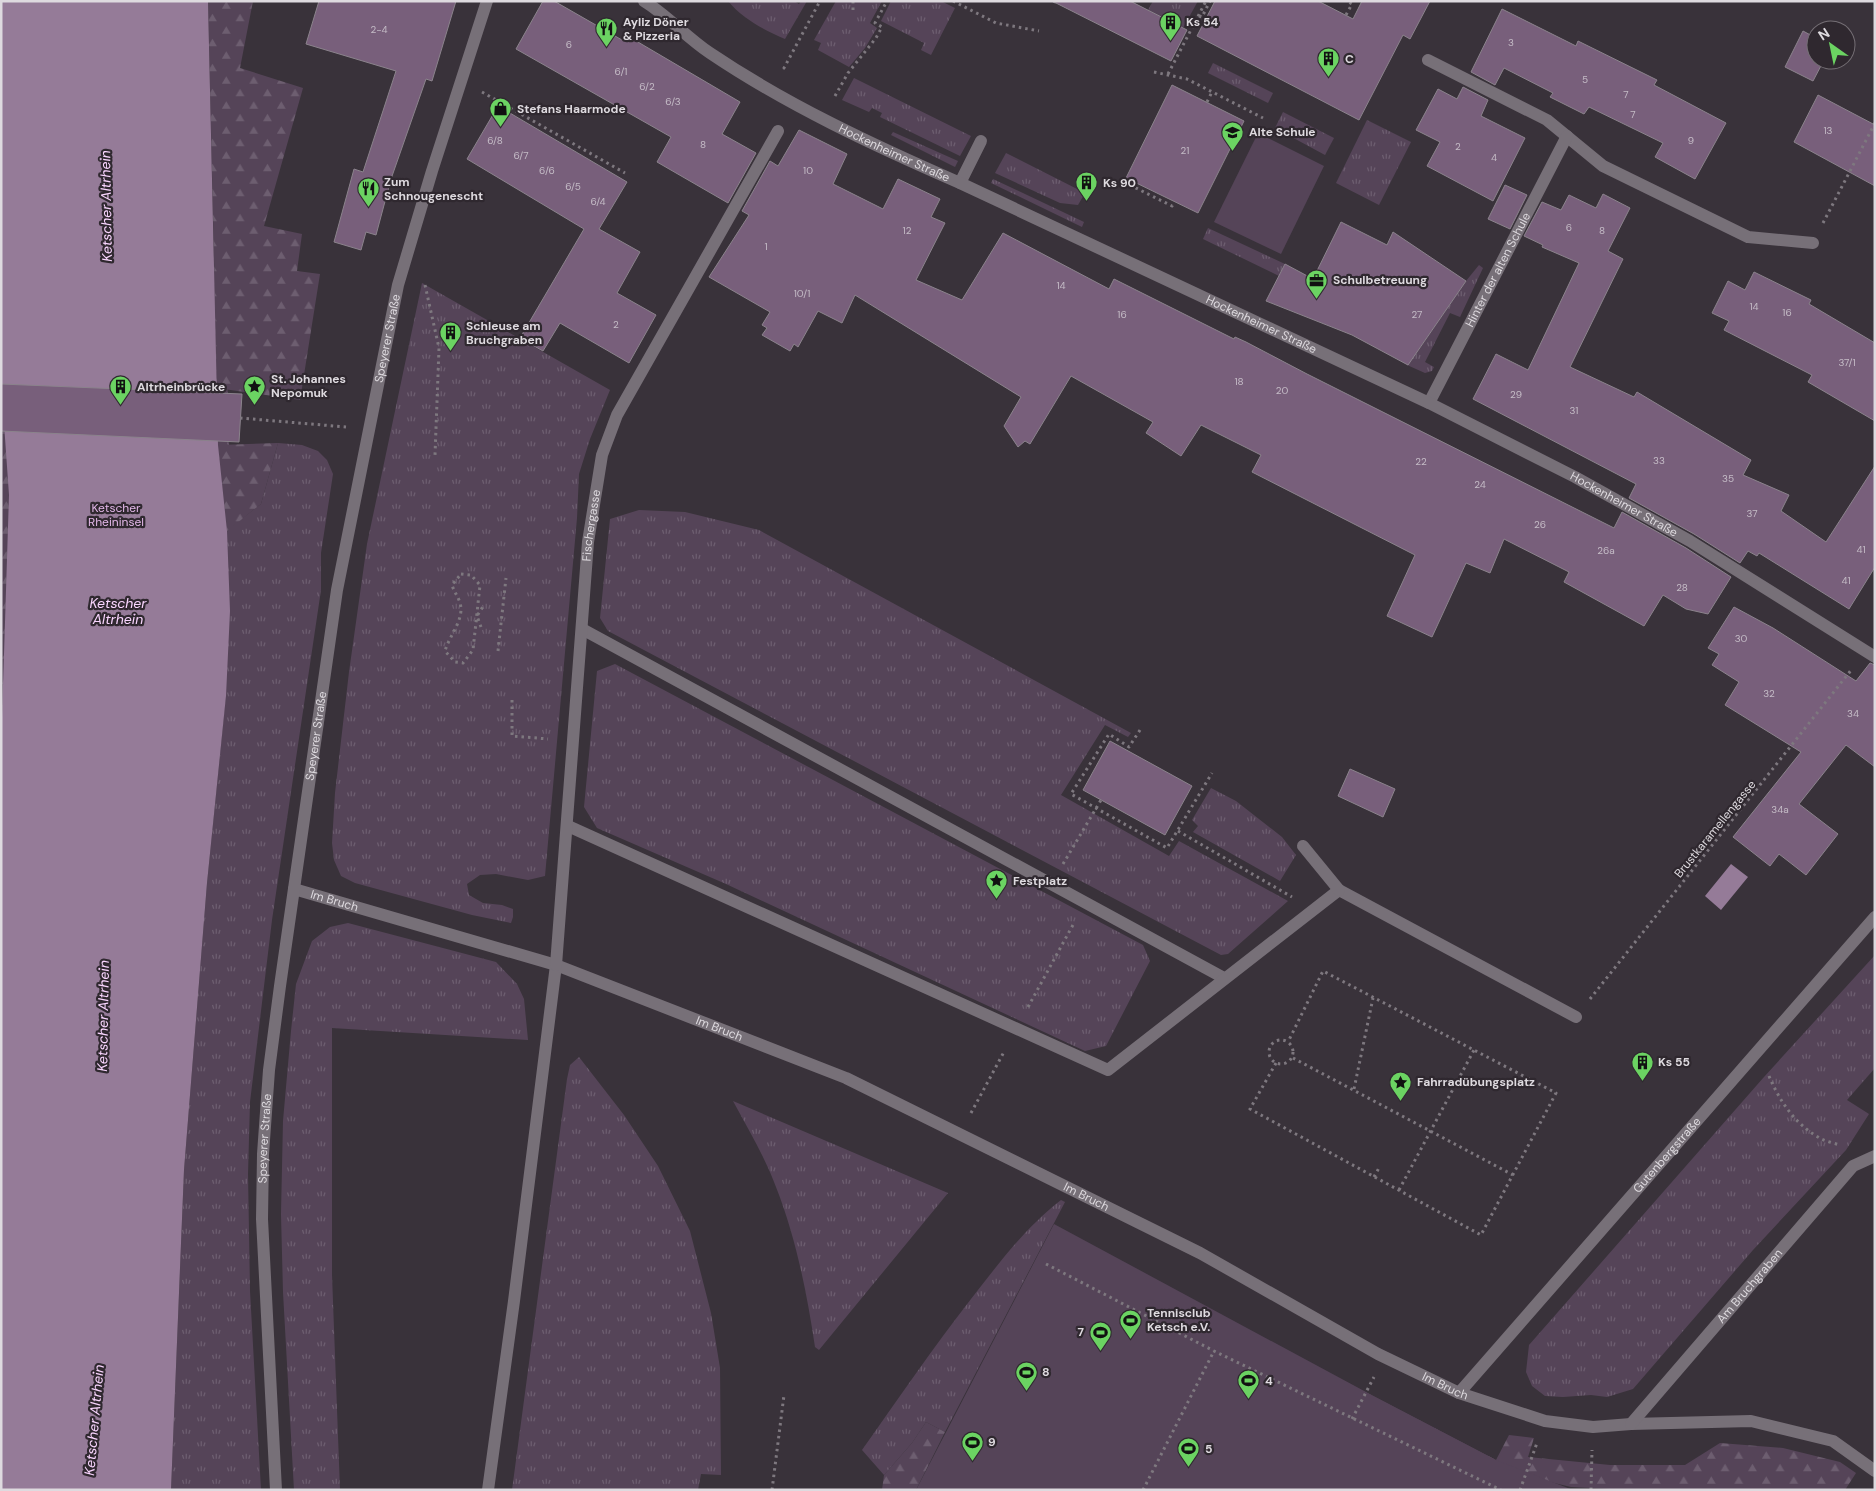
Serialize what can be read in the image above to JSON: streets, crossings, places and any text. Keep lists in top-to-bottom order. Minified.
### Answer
{"streets":{"street":["Hockenheimer Straße","Hinter der alten Schule","Speyerer Straße","Fischergasse","Im Bruch","Gutenbergstraße","Am Bruchgraben"],"path":["Brustkaramellengasse"]},"crossings":[["Hockenheimer Straße","Hinter der alten Schule"],["Hockenheimer Straße","Brustkaramellengasse"],["Speyerer Straße","Im Bruch"],["Fischergasse","Im Bruch"],["Im Bruch","Gutenbergstraße"],["Im Bruch","Am Bruchgraben"]],"water":["Ketscher Altrhein"],"parks":["Ketscher Rheininsel"],"places":{"building":["Ks 54","C","Ks 90","Schleuse am Bruchgraben","Altrheinbrücke","Ks 55"],"restaurant":["Ayliz Döner & Pizzeria","Zum Schnougenescht"],"shop":["Stefans Haarmode"],"school or university":["Alte Schule"],"office":["Schulbetreuung"],"place":["St. Johannes Nepomuk","Festplatz","Fahrradübungsplatz"],"sports":["Tennisclub Ketsch e.V.","7","8","4","9","5"]},"house_numbers":["2-4","3","6","6/1","5","6/2","7","6/3","7","13","6/8","9","8","2","21","6/7","4","6/6","10","6/5","6/4","6","12","8","1","14","10/1","14","16","16","27","2","37/1","18","20","29","31","33","22","35","24","37","26","41","26a","41","28","30","32","34","34a"],"north":"top left"}
